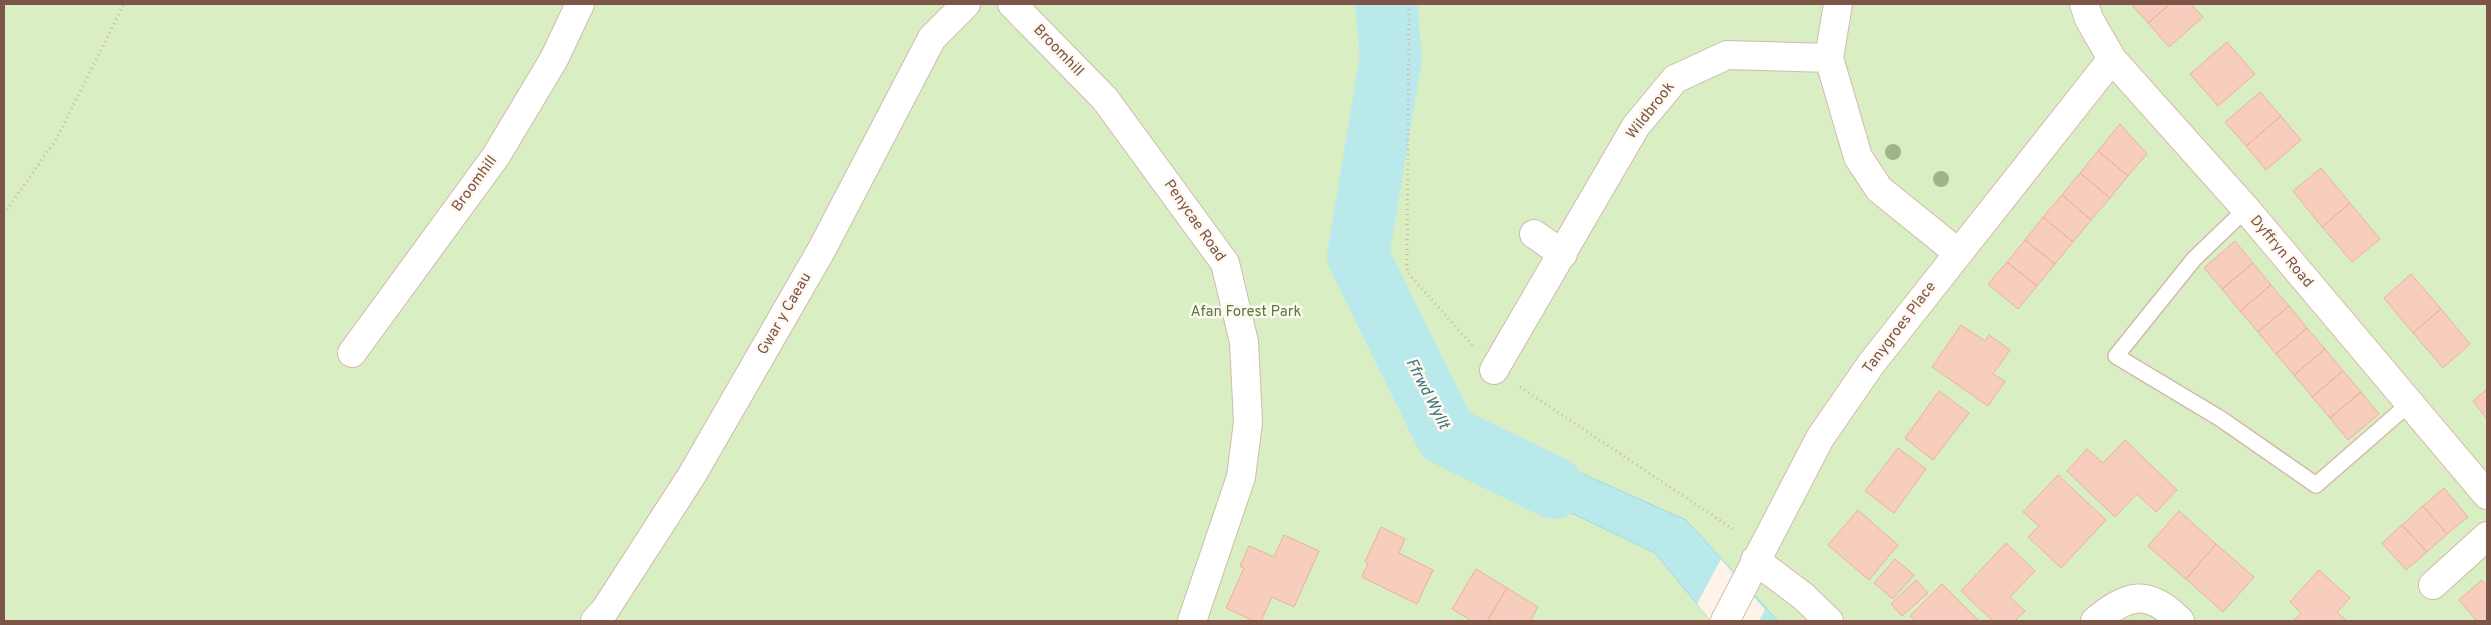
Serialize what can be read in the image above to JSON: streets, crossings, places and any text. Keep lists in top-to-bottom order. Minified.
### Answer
{"streets":{"street":["Broomhill","Wildbrook","Penycae Road","Dyffryn Road","Gwar y Caeau","Tanygroes Place"]},"crossings":[["Broomhill","Penycae Road"],["Dyffryn Road","Tanygroes Place"]],"water":["Ffrwd Wyllt"],"parks":["Afan Forest Park"]}
